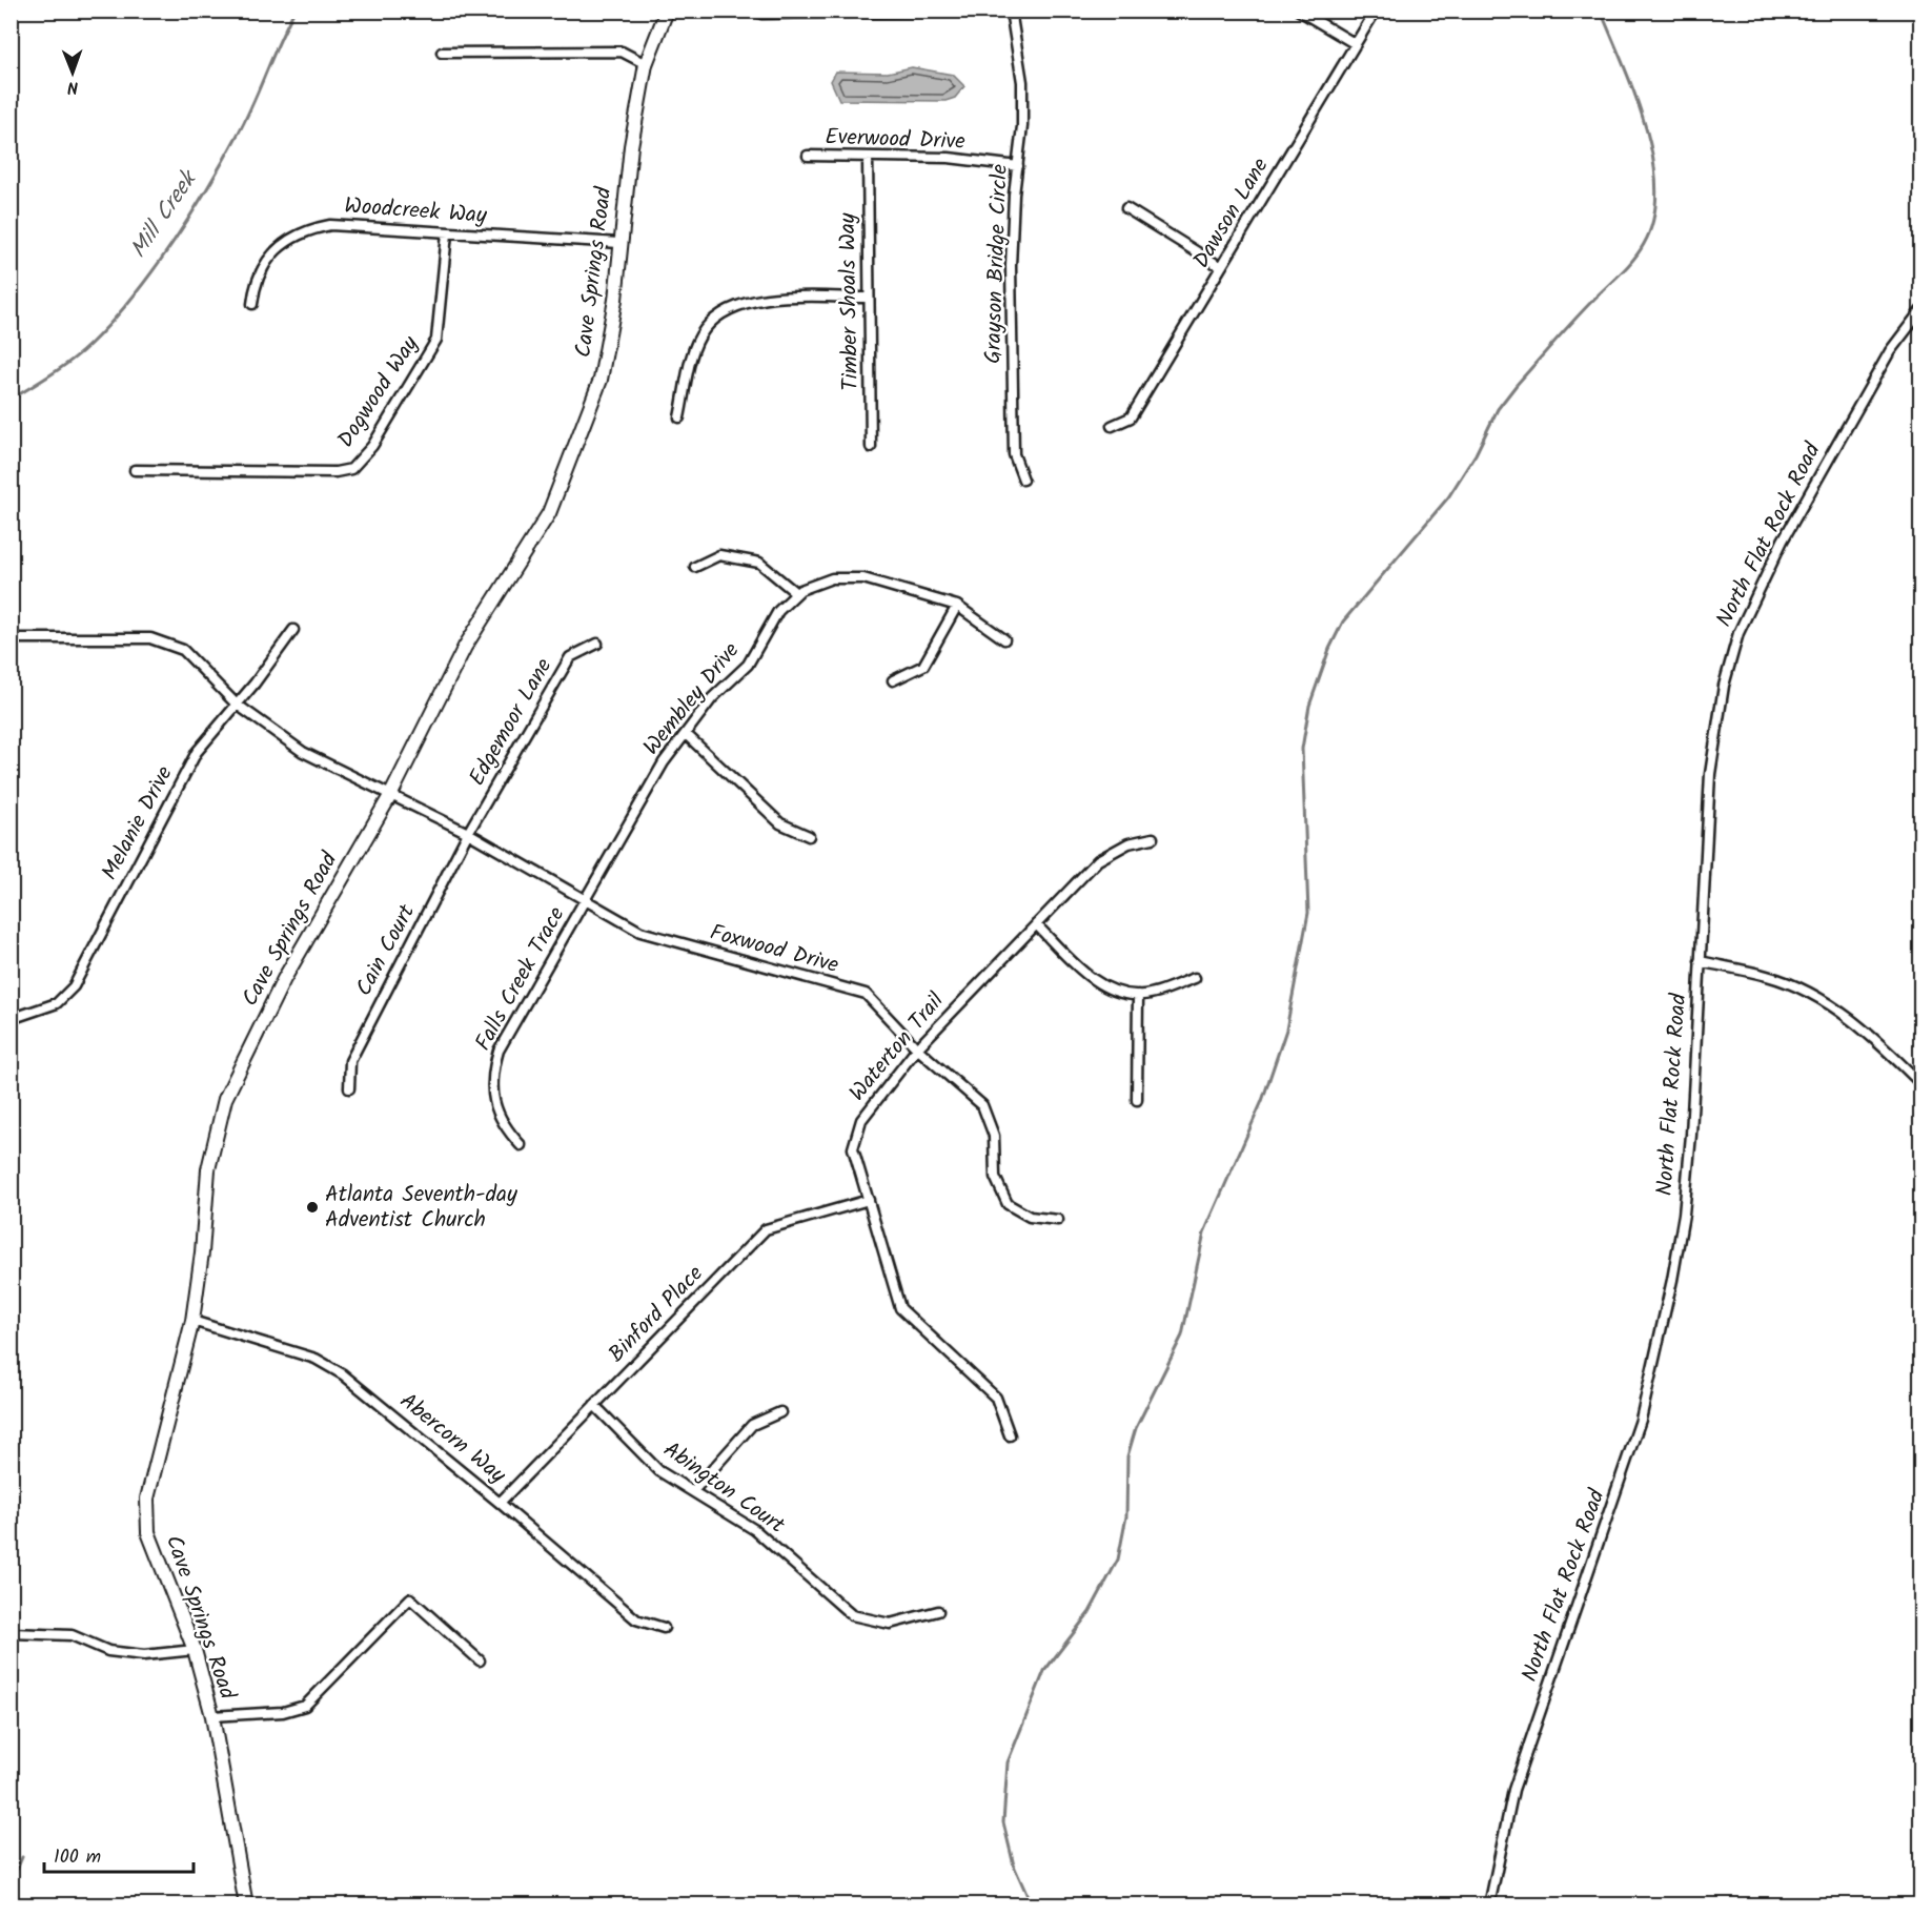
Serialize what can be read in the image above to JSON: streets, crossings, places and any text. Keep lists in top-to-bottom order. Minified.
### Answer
{"streets":{"street":["Everwood Drive","Woodcreek Way","Dawson Lane","Grayson Bridge Circle","Cave Springs Road","Timber Shoals Way","Dogwood Way","North Flat Rock Road","Wembley Drive","Edgemoor Lane","Melanie Drive","Foxwood Drive","Cain Court","Falls Creek Trace","Waterton Trail","Binford Place","Abercorn Way","Abington Court"]},"crossings":[["Everwood Drive","Grayson Bridge Circle"],["Everwood Drive","Timber Shoals Way"],["Woodcreek Way","Cave Springs Road"],["Woodcreek Way","Dogwood Way"],["Cave Springs Road","Foxwood Drive"],["Cave Springs Road","Abercorn Way"],["Wembley Drive","Foxwood Drive"],["Wembley Drive","Falls Creek Trace"],["Edgemoor Lane","Foxwood Drive"],["Edgemoor Lane","Cain Court"],["Melanie Drive","Foxwood Drive"],["Foxwood Drive","Cain Court"],["Foxwood Drive","Falls Creek Trace"],["Foxwood Drive","Waterton Trail"],["Waterton Trail","Binford Place"],["Binford Place","Abercorn Way"],["Binford Place","Abington Court"]],"water":["Mill Creek"],"places":["Atlanta Seventh-day Adventist Church"],"scale_bar":"100 m","north":"bottom"}
